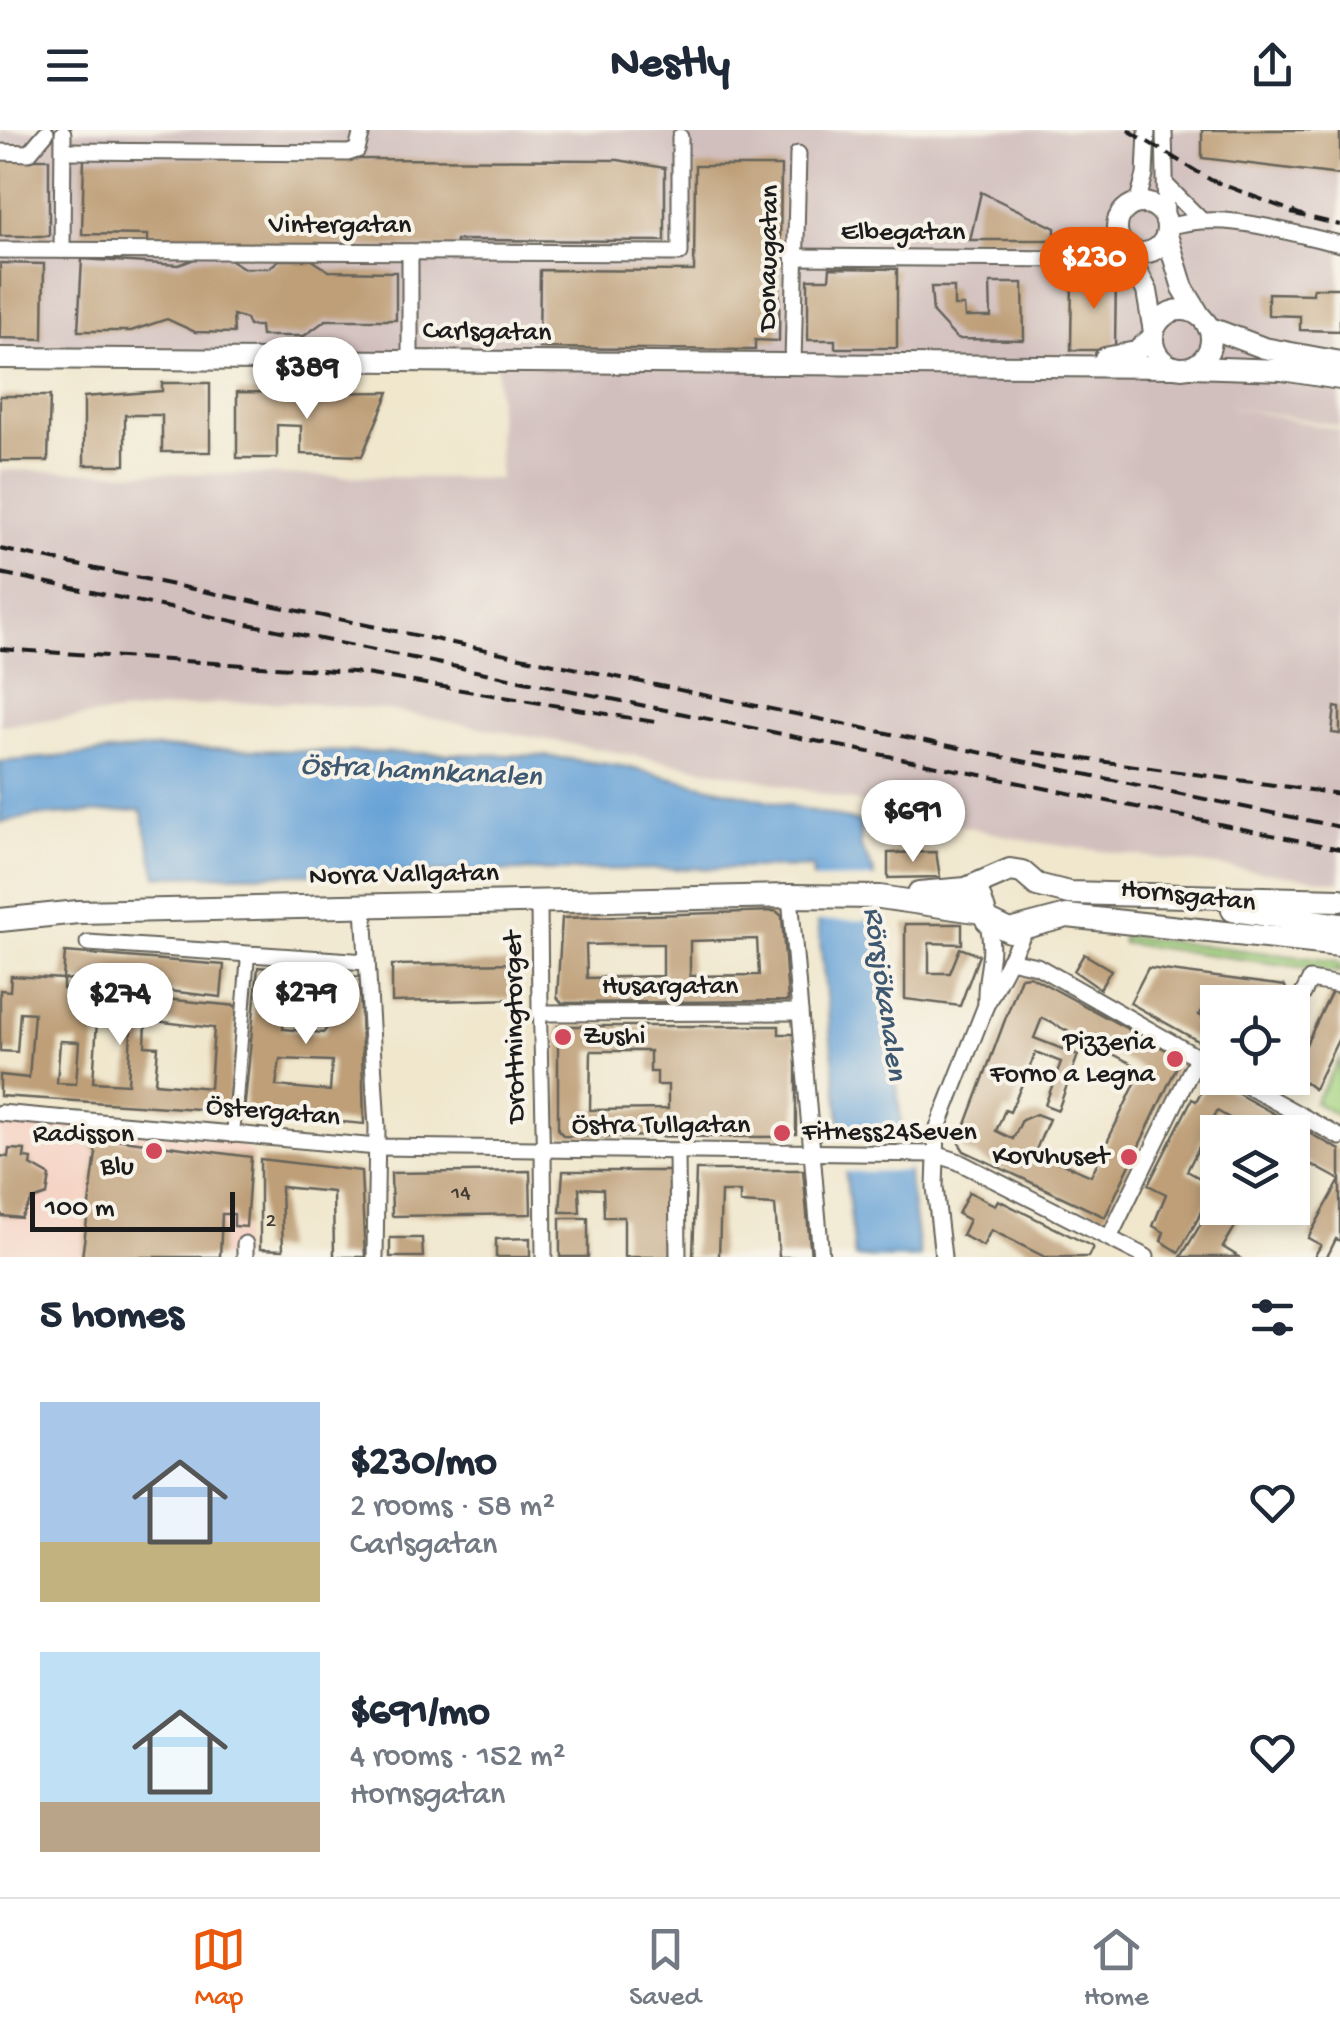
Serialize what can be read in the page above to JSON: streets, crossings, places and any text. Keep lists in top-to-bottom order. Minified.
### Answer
{"streets":{"main road":["Norra Vallgatan","Hornsgatan"],"street":["Vintergatan","Elbegatan","Donaugatan","Carlsgatan","Husargatan","Drottningtorget","Östergatan","Östra Tullgatan"]},"crossings":[["Elbegatan","Donaugatan"],["Donaugatan","Carlsgatan"],["Norra Vallgatan","Hornsgatan"],["Norra Vallgatan","Drottningtorget"],["Husargatan","Drottningtorget"],["Drottningtorget","Östergatan"],["Drottningtorget","Östra Tullgatan"],["Östergatan","Östra Tullgatan"]],"water":["Östra hamnkanalen","Rörsjökanalen"],"places":["Zushi","Pizzeria Forno a Legna","Fitness24Seven","Radisson Blu","Korvhuset"],"house_numbers":["14","2"],"scale_bar":"100 m","page":{"header":"Nestly","price":["$230","$389","$691","$279","$274"],"scale":"100 m","heading":"5 homes","list":[{"name":"$230/mo","note":"2 rooms · 58 m² · Carlsgatan"},{"name":"$691/mo","note":"4 rooms · 152 m² · Hornsgatan"}],"tabs":["Map","Saved","Home"]}}
